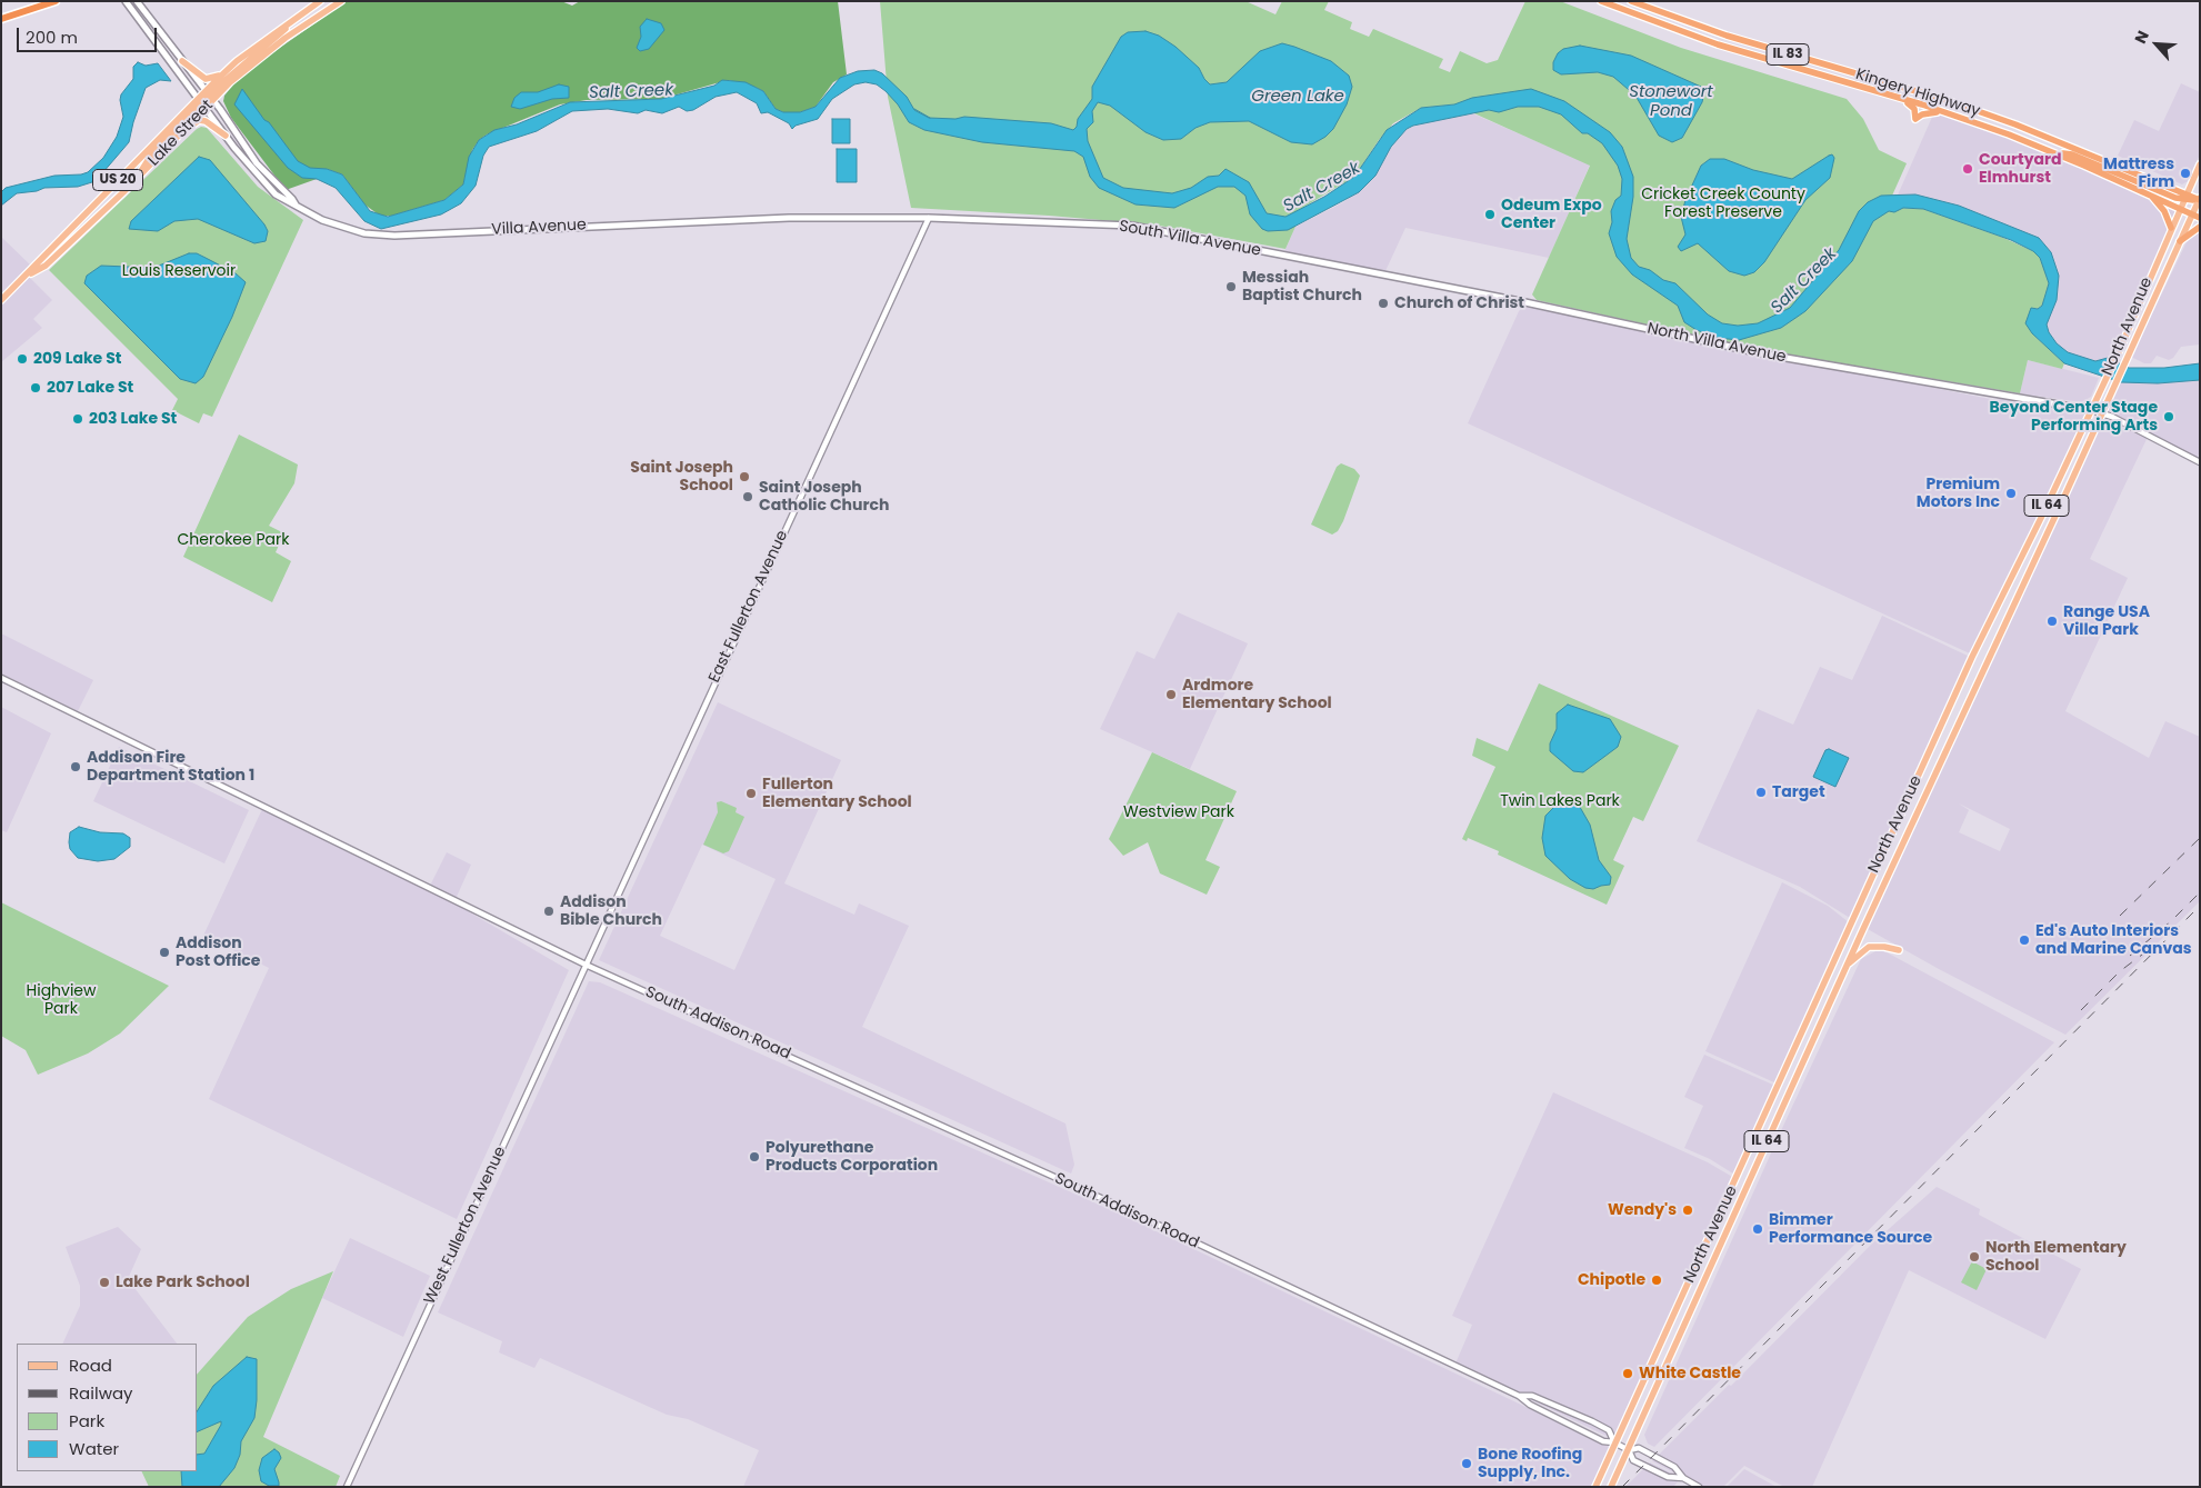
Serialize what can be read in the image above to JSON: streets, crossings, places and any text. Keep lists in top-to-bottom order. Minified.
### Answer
{"streets":{"highway":["IL 83","Kingery Highway"],"main road":["Lake Street","US 20","Villa Avenue","South Villa Avenue","North Avenue","North Villa Avenue","IL 64"],"street":["East Fullerton Avenue","South Addison Road","West Fullerton Avenue"]},"crossings":[["IL 83","North Avenue"],["IL 83","IL 64"],["Kingery Highway","North Avenue"],["Kingery Highway","IL 64"],["Lake Street","Villa Avenue"],["Villa Avenue","South Villa Avenue"],["South Villa Avenue","North Villa Avenue"],["South Villa Avenue","East Fullerton Avenue"],["North Avenue","North Villa Avenue"],["North Avenue","IL 64"],["East Fullerton Avenue","South Addison Road"],["East Fullerton Avenue","West Fullerton Avenue"],["South Addison Road","West Fullerton Avenue"]],"water":["Salt Creek","Stonewort Pond","Green Lake"],"parks":["Cricket Creek County Forest Preserve","Louis Reservoir","Cherokee Park","Twin Lakes Park","Westview Park","Highview Park"],"places":["Courtyard Elmhurst","Mattress Firm","Odeum Expo Center","Messiah Baptist Church","Church of Christ","209 Lake St","207 Lake St","Beyond Center Stage Performing Arts","203 Lake St","Saint Joseph School","Premium Motors Inc","Saint Joseph Catholic Church","Range USA Villa Park","Ardmore Elementary School","Addison Fire Department Station 1","Target","Fullerton Elementary School","Addison Bible Church","Ed's Auto Interiors and Marine Canvas","Addison Post Office","Polyurethane Products Corporation","Wendy's","Bimmer Performance Source","North Elementary School","Chipotle","Lake Park School","White Castle","Bone Roofing Supply, Inc."],"legend":["Road","Railway","Park","Water"],"scale_bar":"200 m","north":"top left"}
